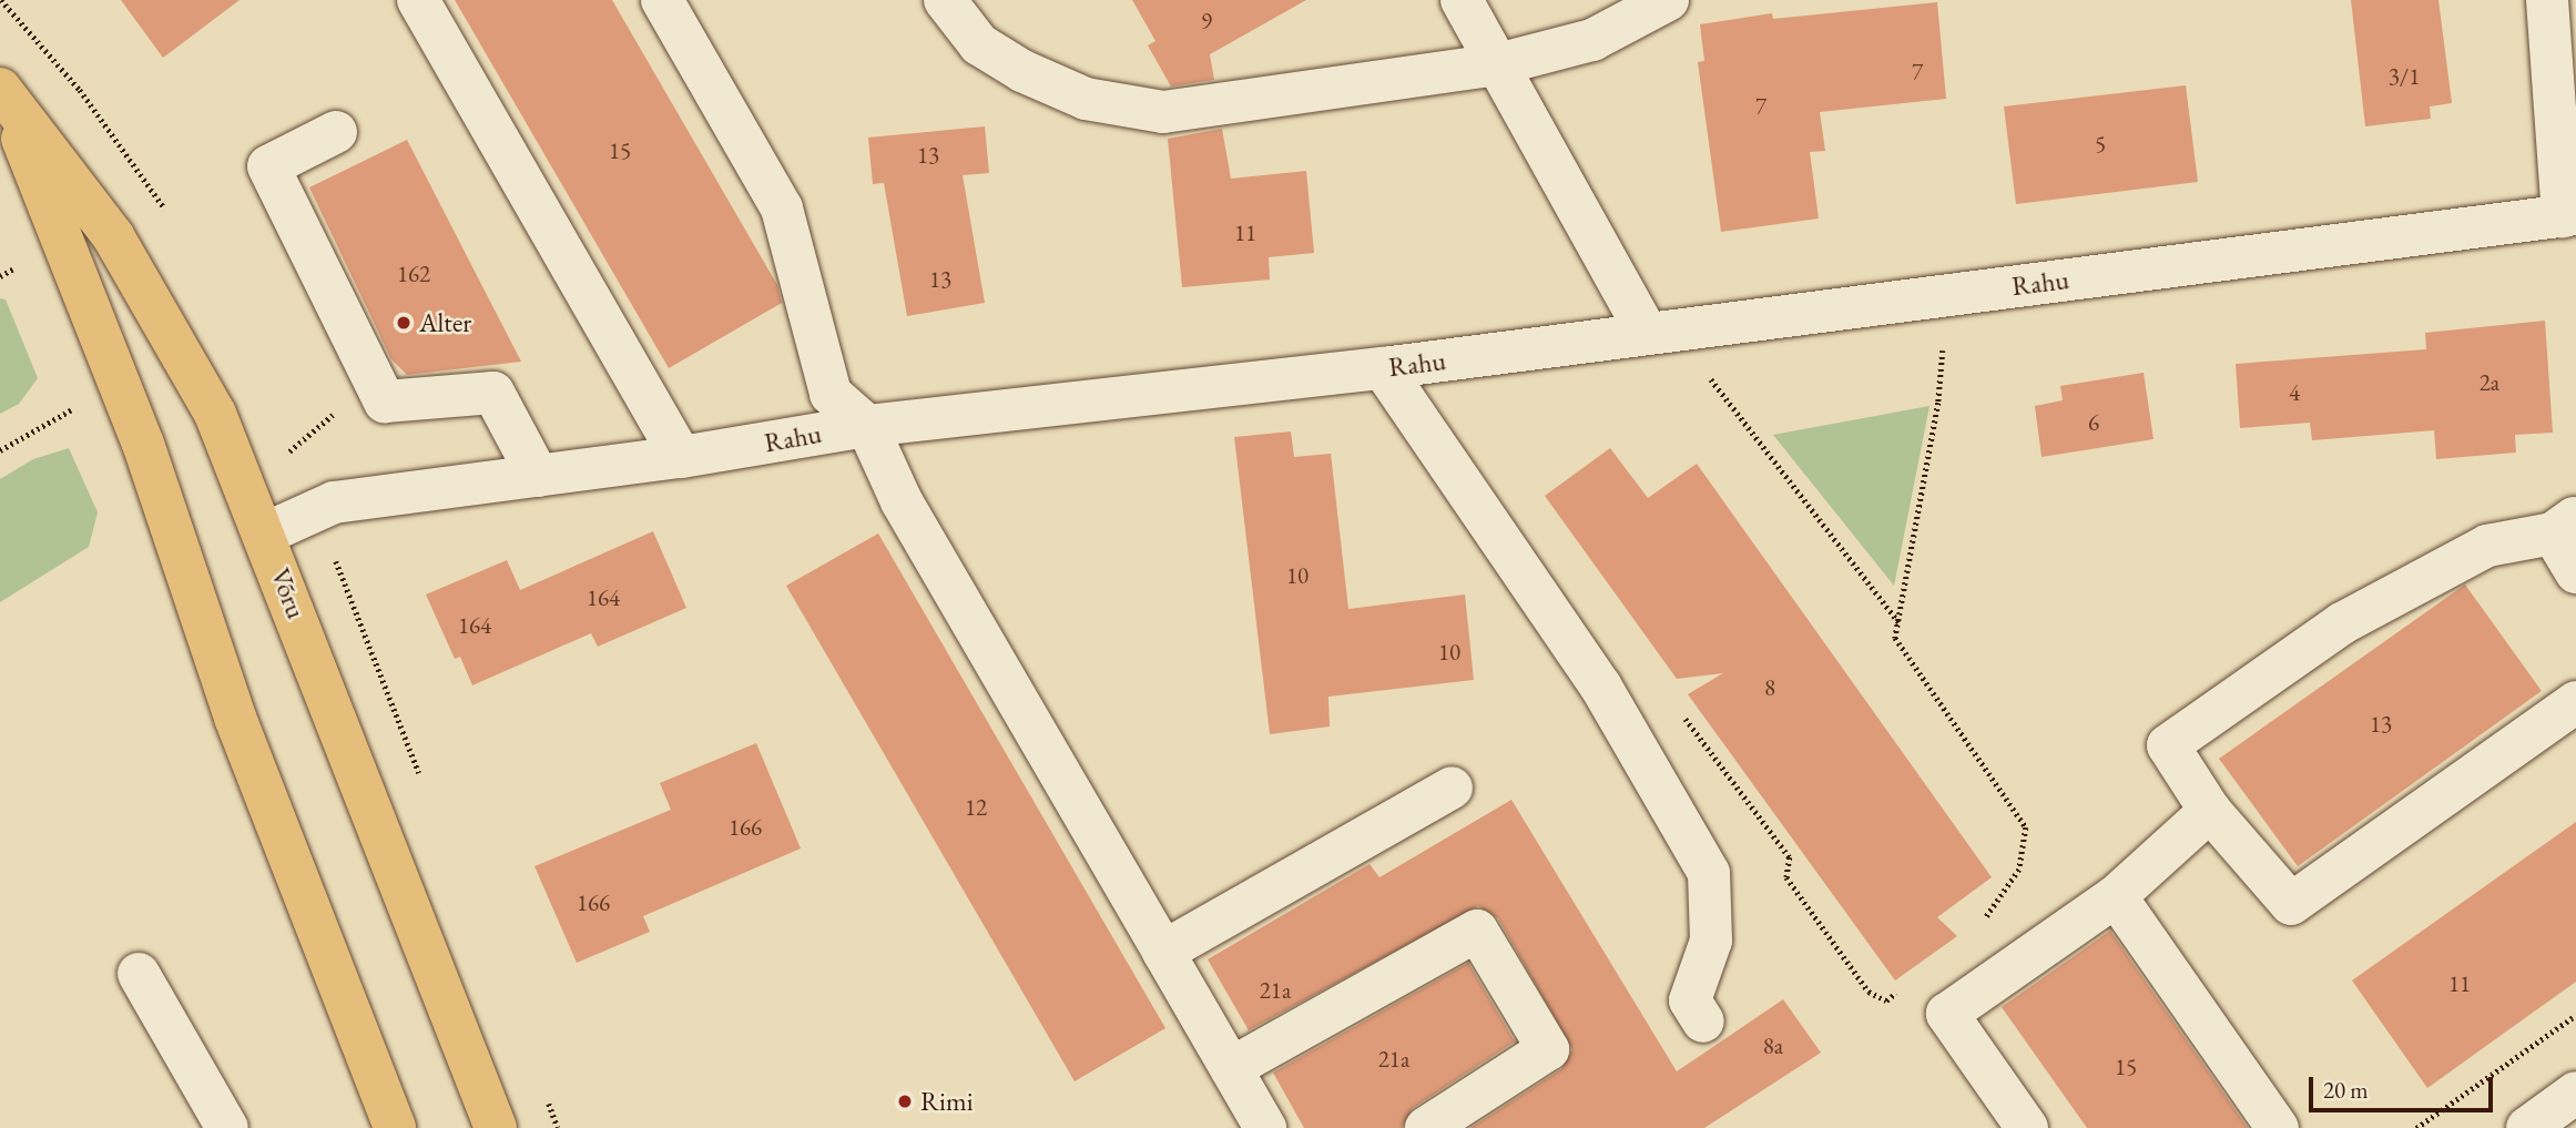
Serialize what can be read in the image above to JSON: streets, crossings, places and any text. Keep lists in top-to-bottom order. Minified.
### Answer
{"streets":{"main road":["Võru"],"street":["Rahu"]},"crossings":[["Rahu","Võru"]],"places":["Alter","Rimi"],"house_numbers":["9","7","3/1","7","5","15","13","11","162","13","2a","4","6","10","164","164","10","8","13","12","166","166","11","21a","8a","21a","15"],"scale_bar":"20 m"}
